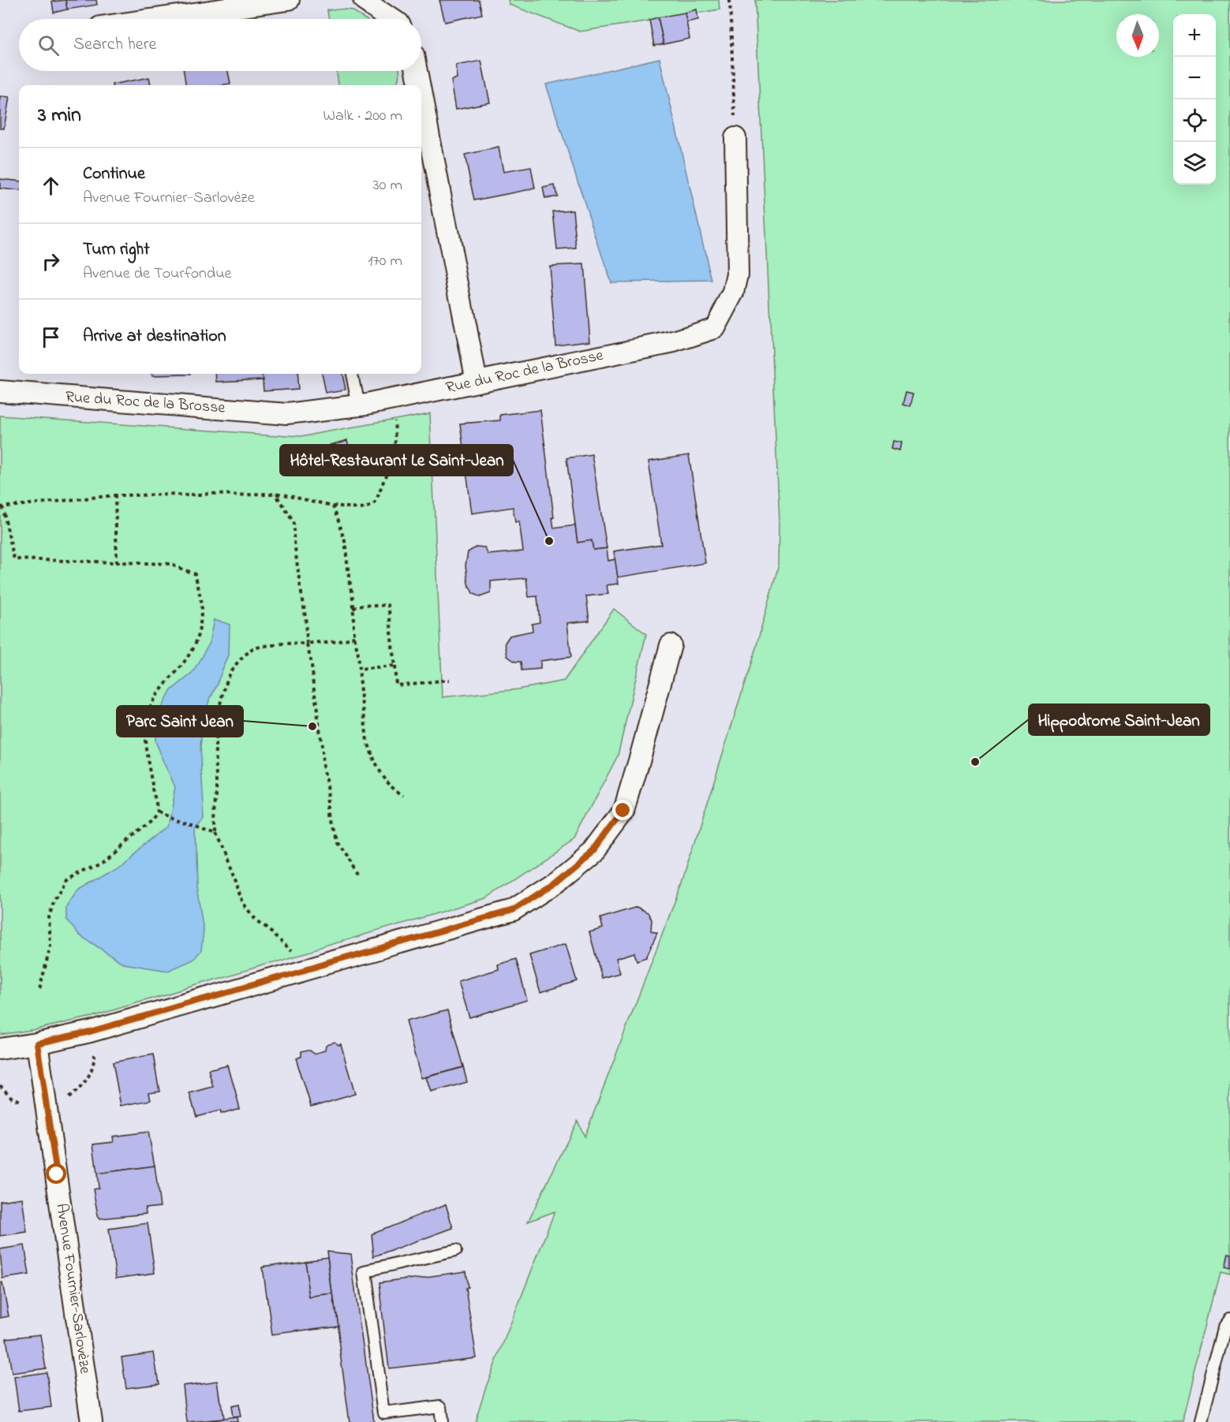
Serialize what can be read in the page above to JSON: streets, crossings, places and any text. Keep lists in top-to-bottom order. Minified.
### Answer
{"streets":{"street":["Rue du Roc de la Brosse","Avenue Fournier-Sarlovèze"]},"places":["Hôtel-Restaurant Le Saint-Jean","Parc Saint Jean","Hippodrome Saint-Jean"],"north":"bottom","page":{"map_buttons":["+","−"],"search":"Search here","heading":["3 min","Walk · 200 m"],"list":[["Continue","Avenue Fournier-Sarlovèze","30 m"],["Turn right","Avenue de Tourfondue","170 m"],"Arrive at destination"]}}
